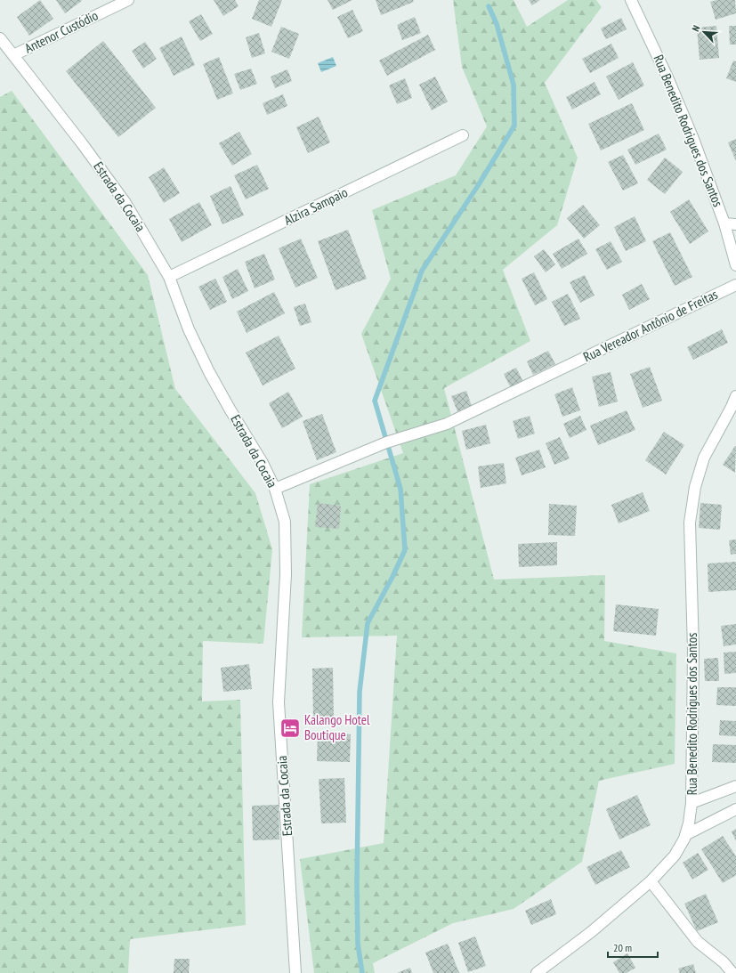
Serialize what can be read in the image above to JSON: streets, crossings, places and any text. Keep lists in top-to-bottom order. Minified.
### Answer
{"streets":{"street":["Antenor Custódio","Rua Benedito Rodrigues dos Santos","Estrada da Cocaia","Alzira Sampaio","Rua Vereador Antônio de Freitas"]},"crossings":[["Antenor Custódio","Estrada da Cocaia"],["Estrada da Cocaia","Alzira Sampaio"],["Estrada da Cocaia","Rua Vereador Antônio de Freitas"]],"places":{"hotel":["Kalango Hotel Boutique"]},"scale_bar":"20 m","north":"top left"}
